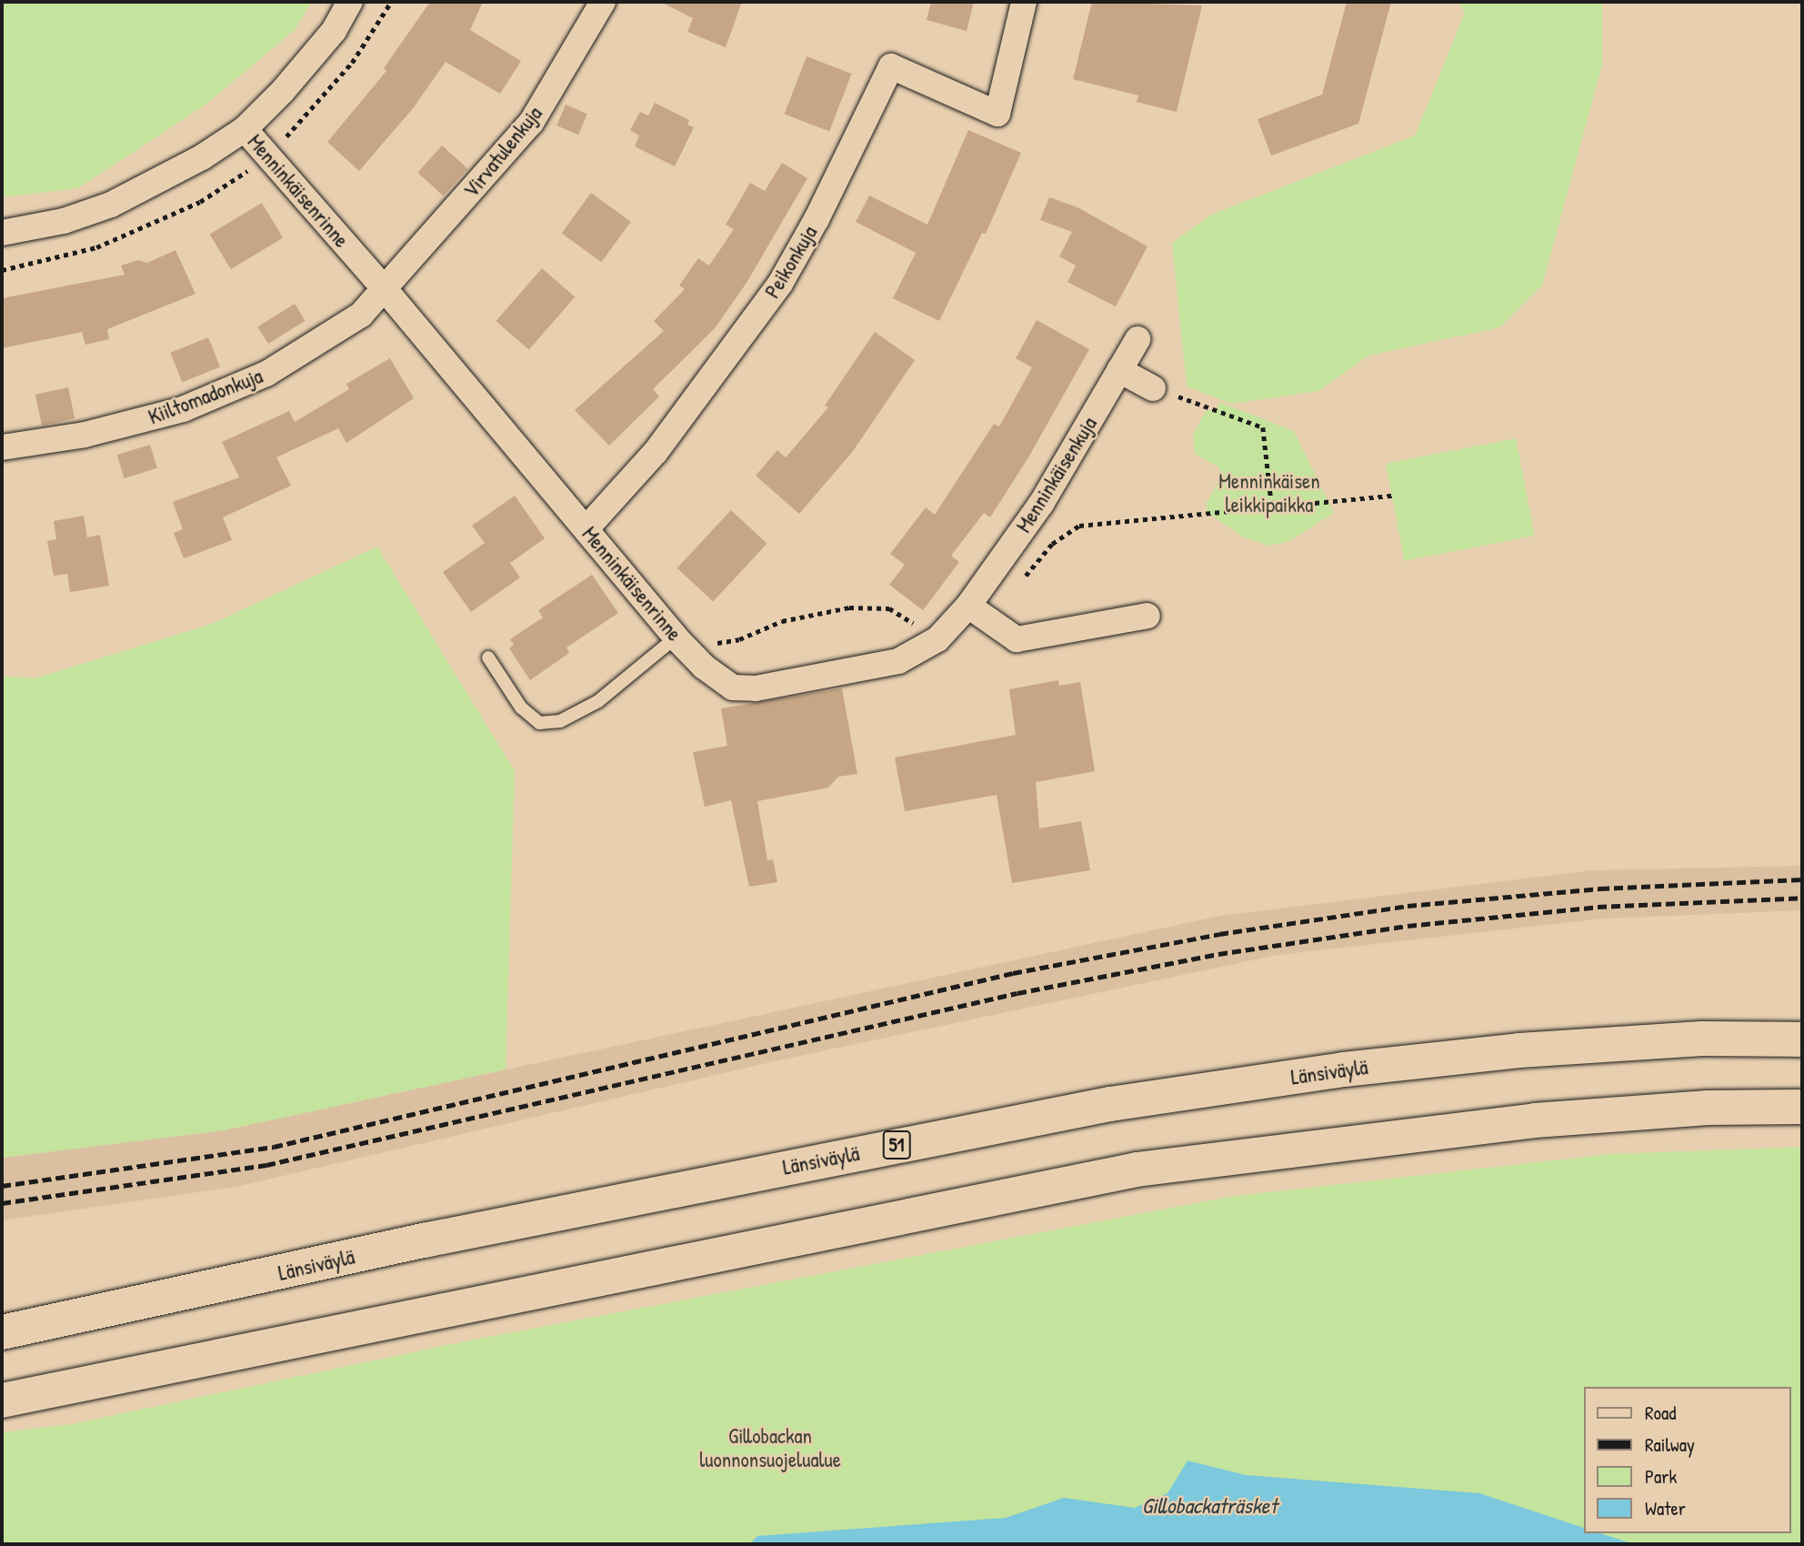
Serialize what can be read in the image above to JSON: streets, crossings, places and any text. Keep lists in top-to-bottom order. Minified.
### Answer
{"streets":{"highway":["Länsiväylä","51"],"street":["Virvatulenkuja","Menninkäisenrinne","Peikonkuja","Kiiltomadonkuja","Menninkäisenkuja"]},"crossings":[["Virvatulenkuja","Menninkäisenrinne"],["Virvatulenkuja","Kiiltomadonkuja"],["Menninkäisenrinne","Peikonkuja"],["Menninkäisenrinne","Kiiltomadonkuja"],["Menninkäisenrinne","Menninkäisenkuja"]],"water":["Gillobackaträsket"],"parks":["Menninkäisen leikkipaikka","Gillobackan luonnonsuojelualue"],"legend":["Road","Railway","Park","Water"]}
